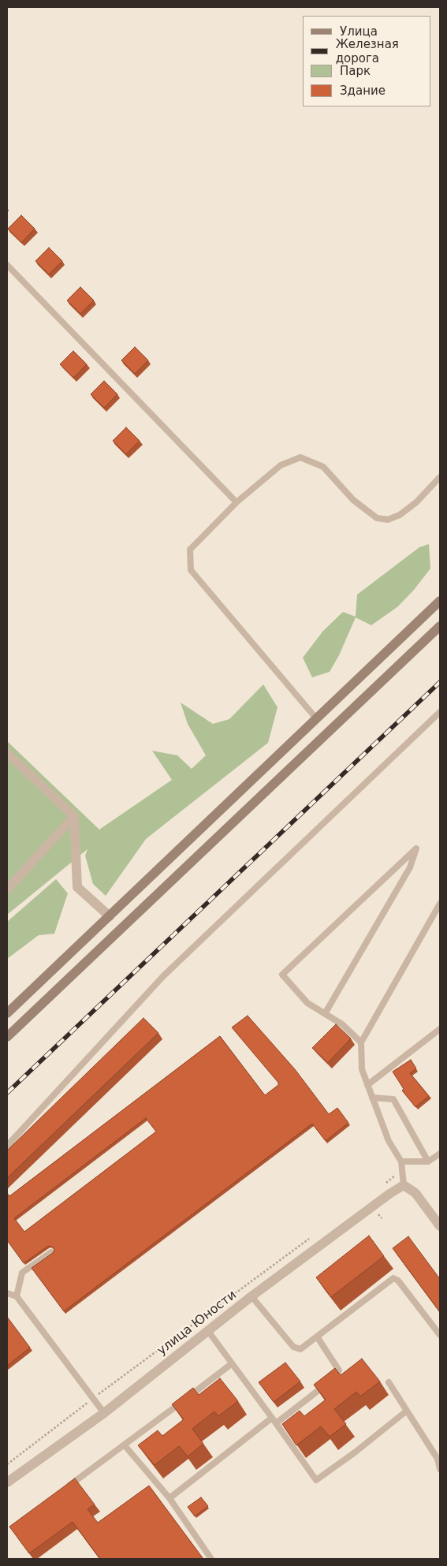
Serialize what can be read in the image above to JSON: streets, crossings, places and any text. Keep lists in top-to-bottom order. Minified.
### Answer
{"streets":{"street":["улица Юности"]},"legend":["Улица","Железная дорога","Парк","Здание"]}
